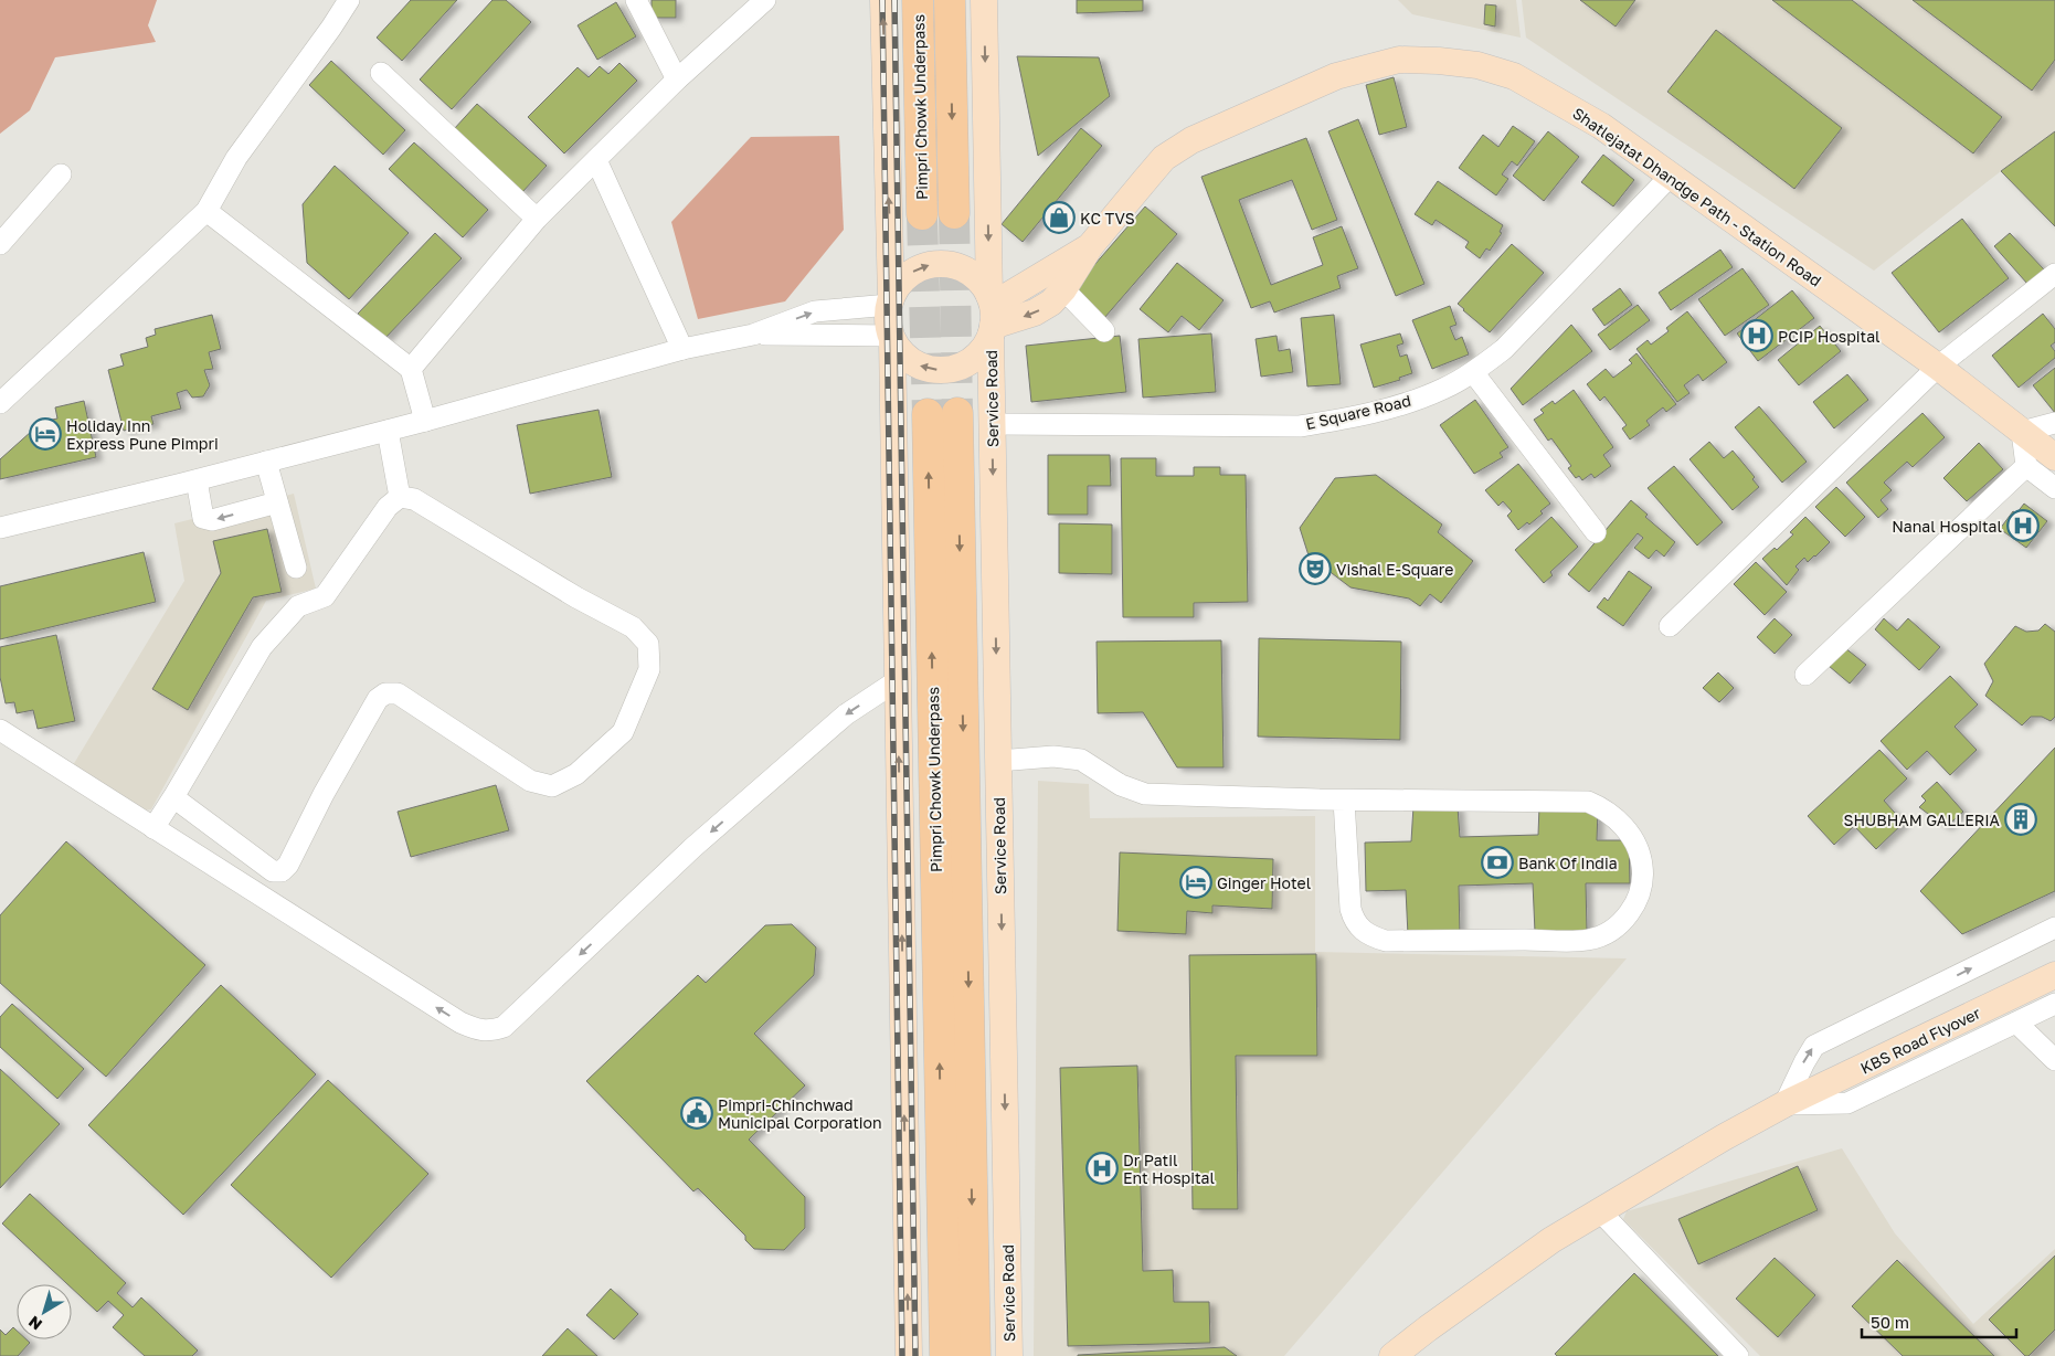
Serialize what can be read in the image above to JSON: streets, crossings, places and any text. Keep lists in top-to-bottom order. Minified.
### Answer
{"streets":{"highway":["Pimpri Chowk Underpass"],"main road":["Shatlejatat Dhandge Path - Station Road","Service Road","KBS Road Flyover"],"street":["E Square Road"]},"crossings":[["Shatlejatat Dhandge Path - Station Road","Service Road"],["Shatlejatat Dhandge Path - Station Road","E Square Road"],["Service Road","E Square Road"]],"places":{"shop":["KC TVS"],"hospital":["PCIP Hospital","Nanal Hospital","Dr Patil Ent Hospital"],"hotel":["Holiday Inn Express Pune Pimpri","Ginger Hotel"],"theatre":["Vishal E-Square"],"building":["SHUBHAM GALLERIA"],"bank":["Bank Of India"],"public building":["Pimpri-Chinchwad Municipal Corporation"]},"scale_bar":"50 m","north":"bottom left"}
